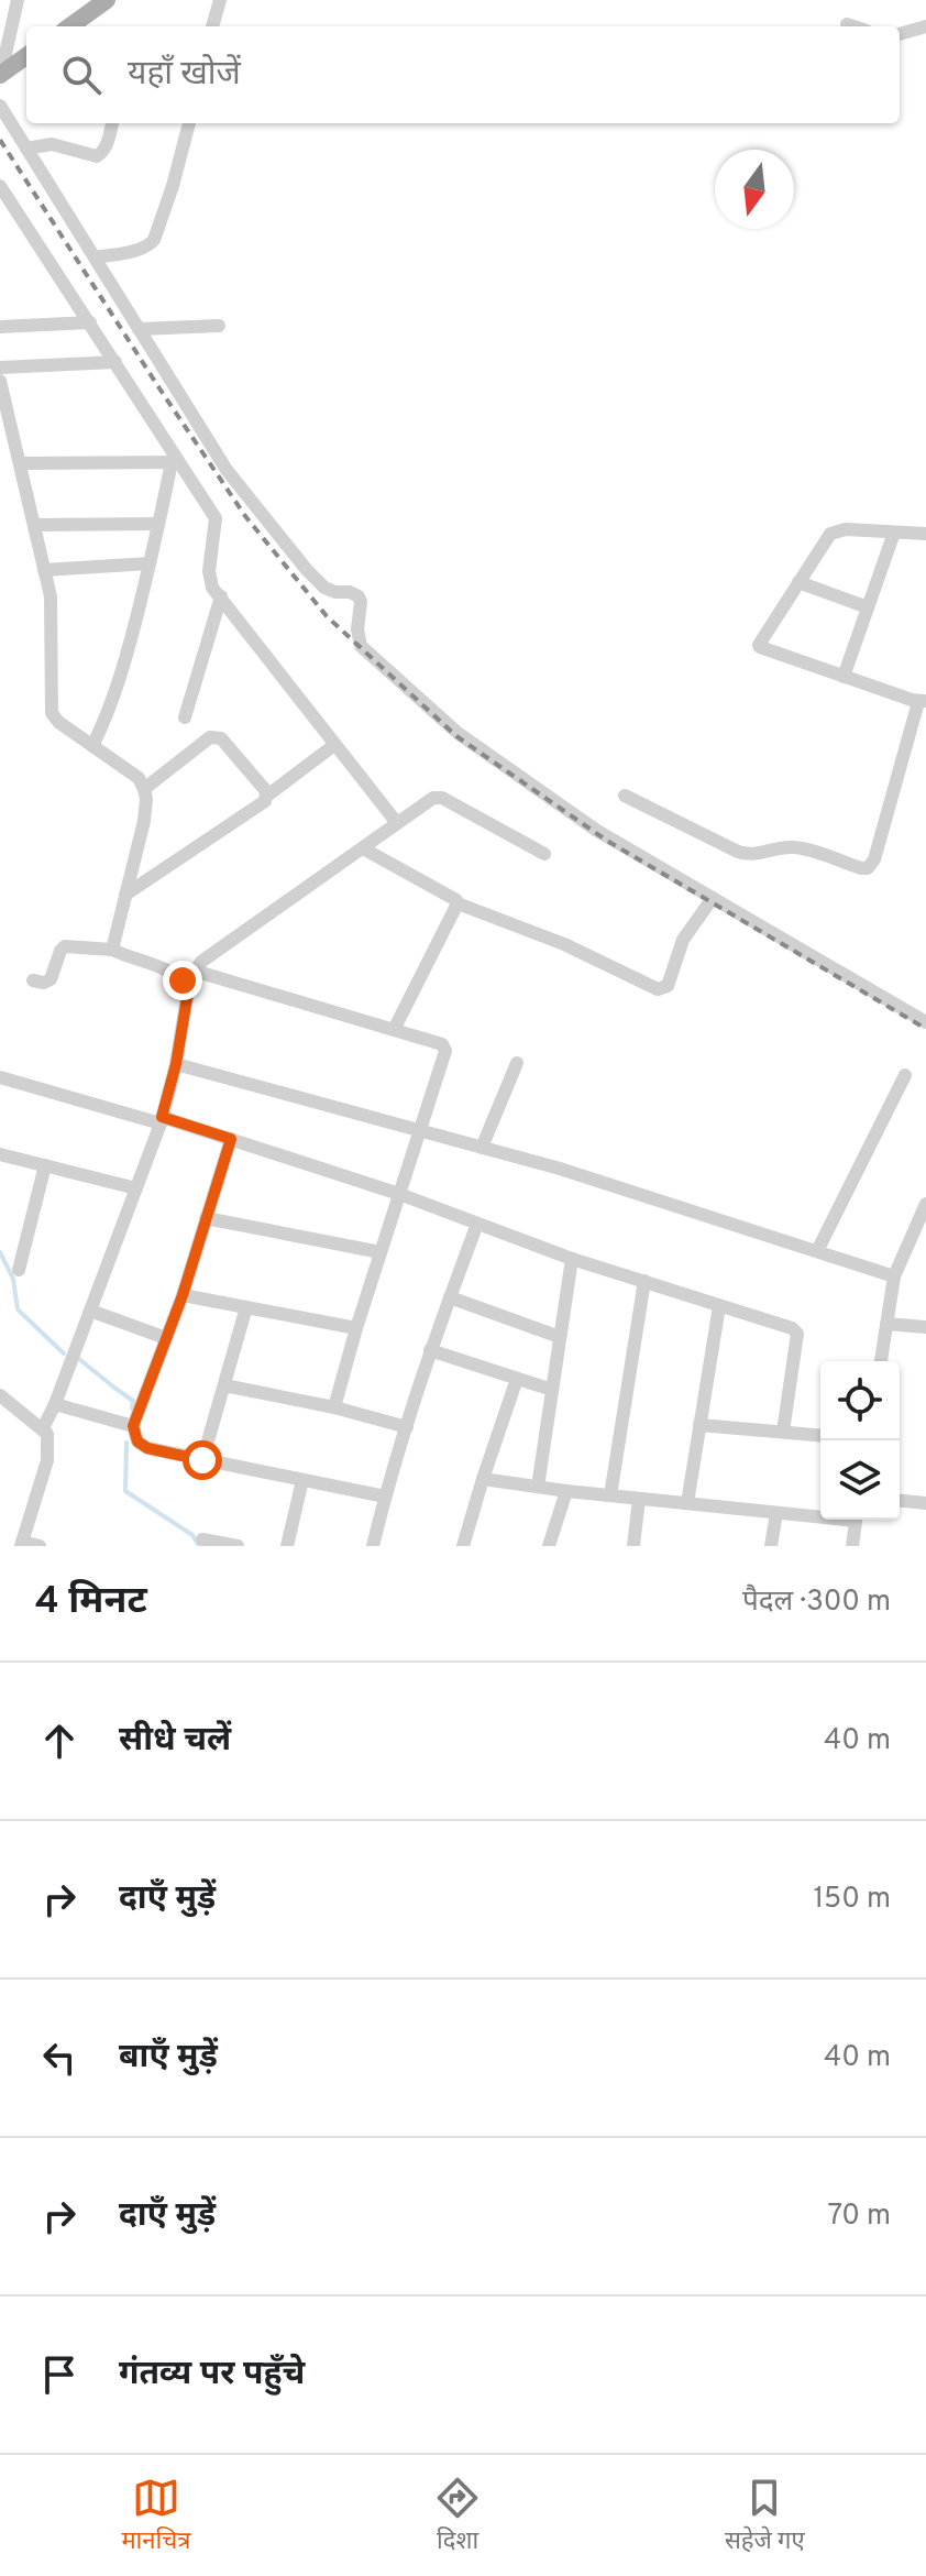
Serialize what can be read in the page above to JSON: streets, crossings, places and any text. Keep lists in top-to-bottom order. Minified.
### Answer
{"north":"bottom","page":{"search":"यहाँ खोजें","heading":["4 मिनट","पैदल · 300 m"],"list":[["सीधे चलें","40 m"],["दाएँ मुड़ें","150 m"],["बाएँ मुड़ें","40 m"],["दाएँ मुड़ें","70 m"],"गंतव्य पर पहुँचे"],"nav":["मानचित्र","दिशा","सहेजे गए"]}}
